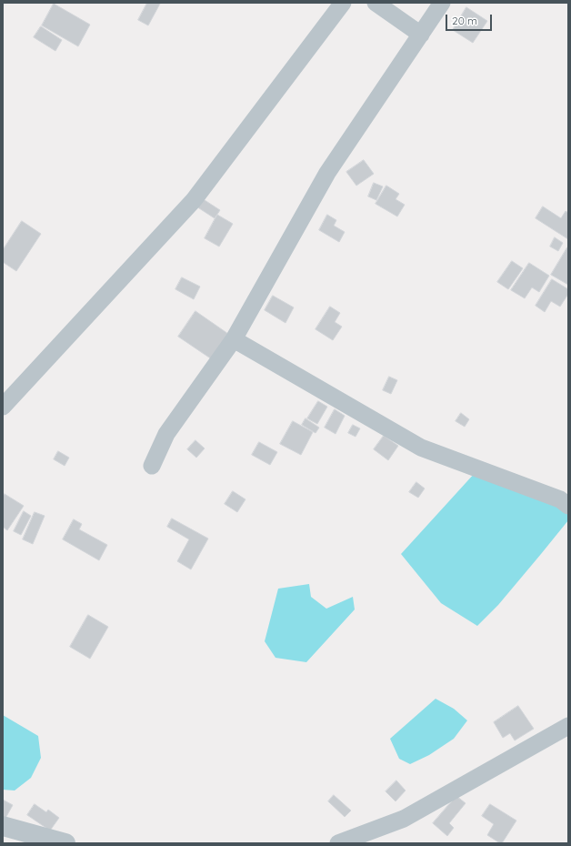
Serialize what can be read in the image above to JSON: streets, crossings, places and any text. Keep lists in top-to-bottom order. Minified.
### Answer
{"scale_bar":"20 m"}
